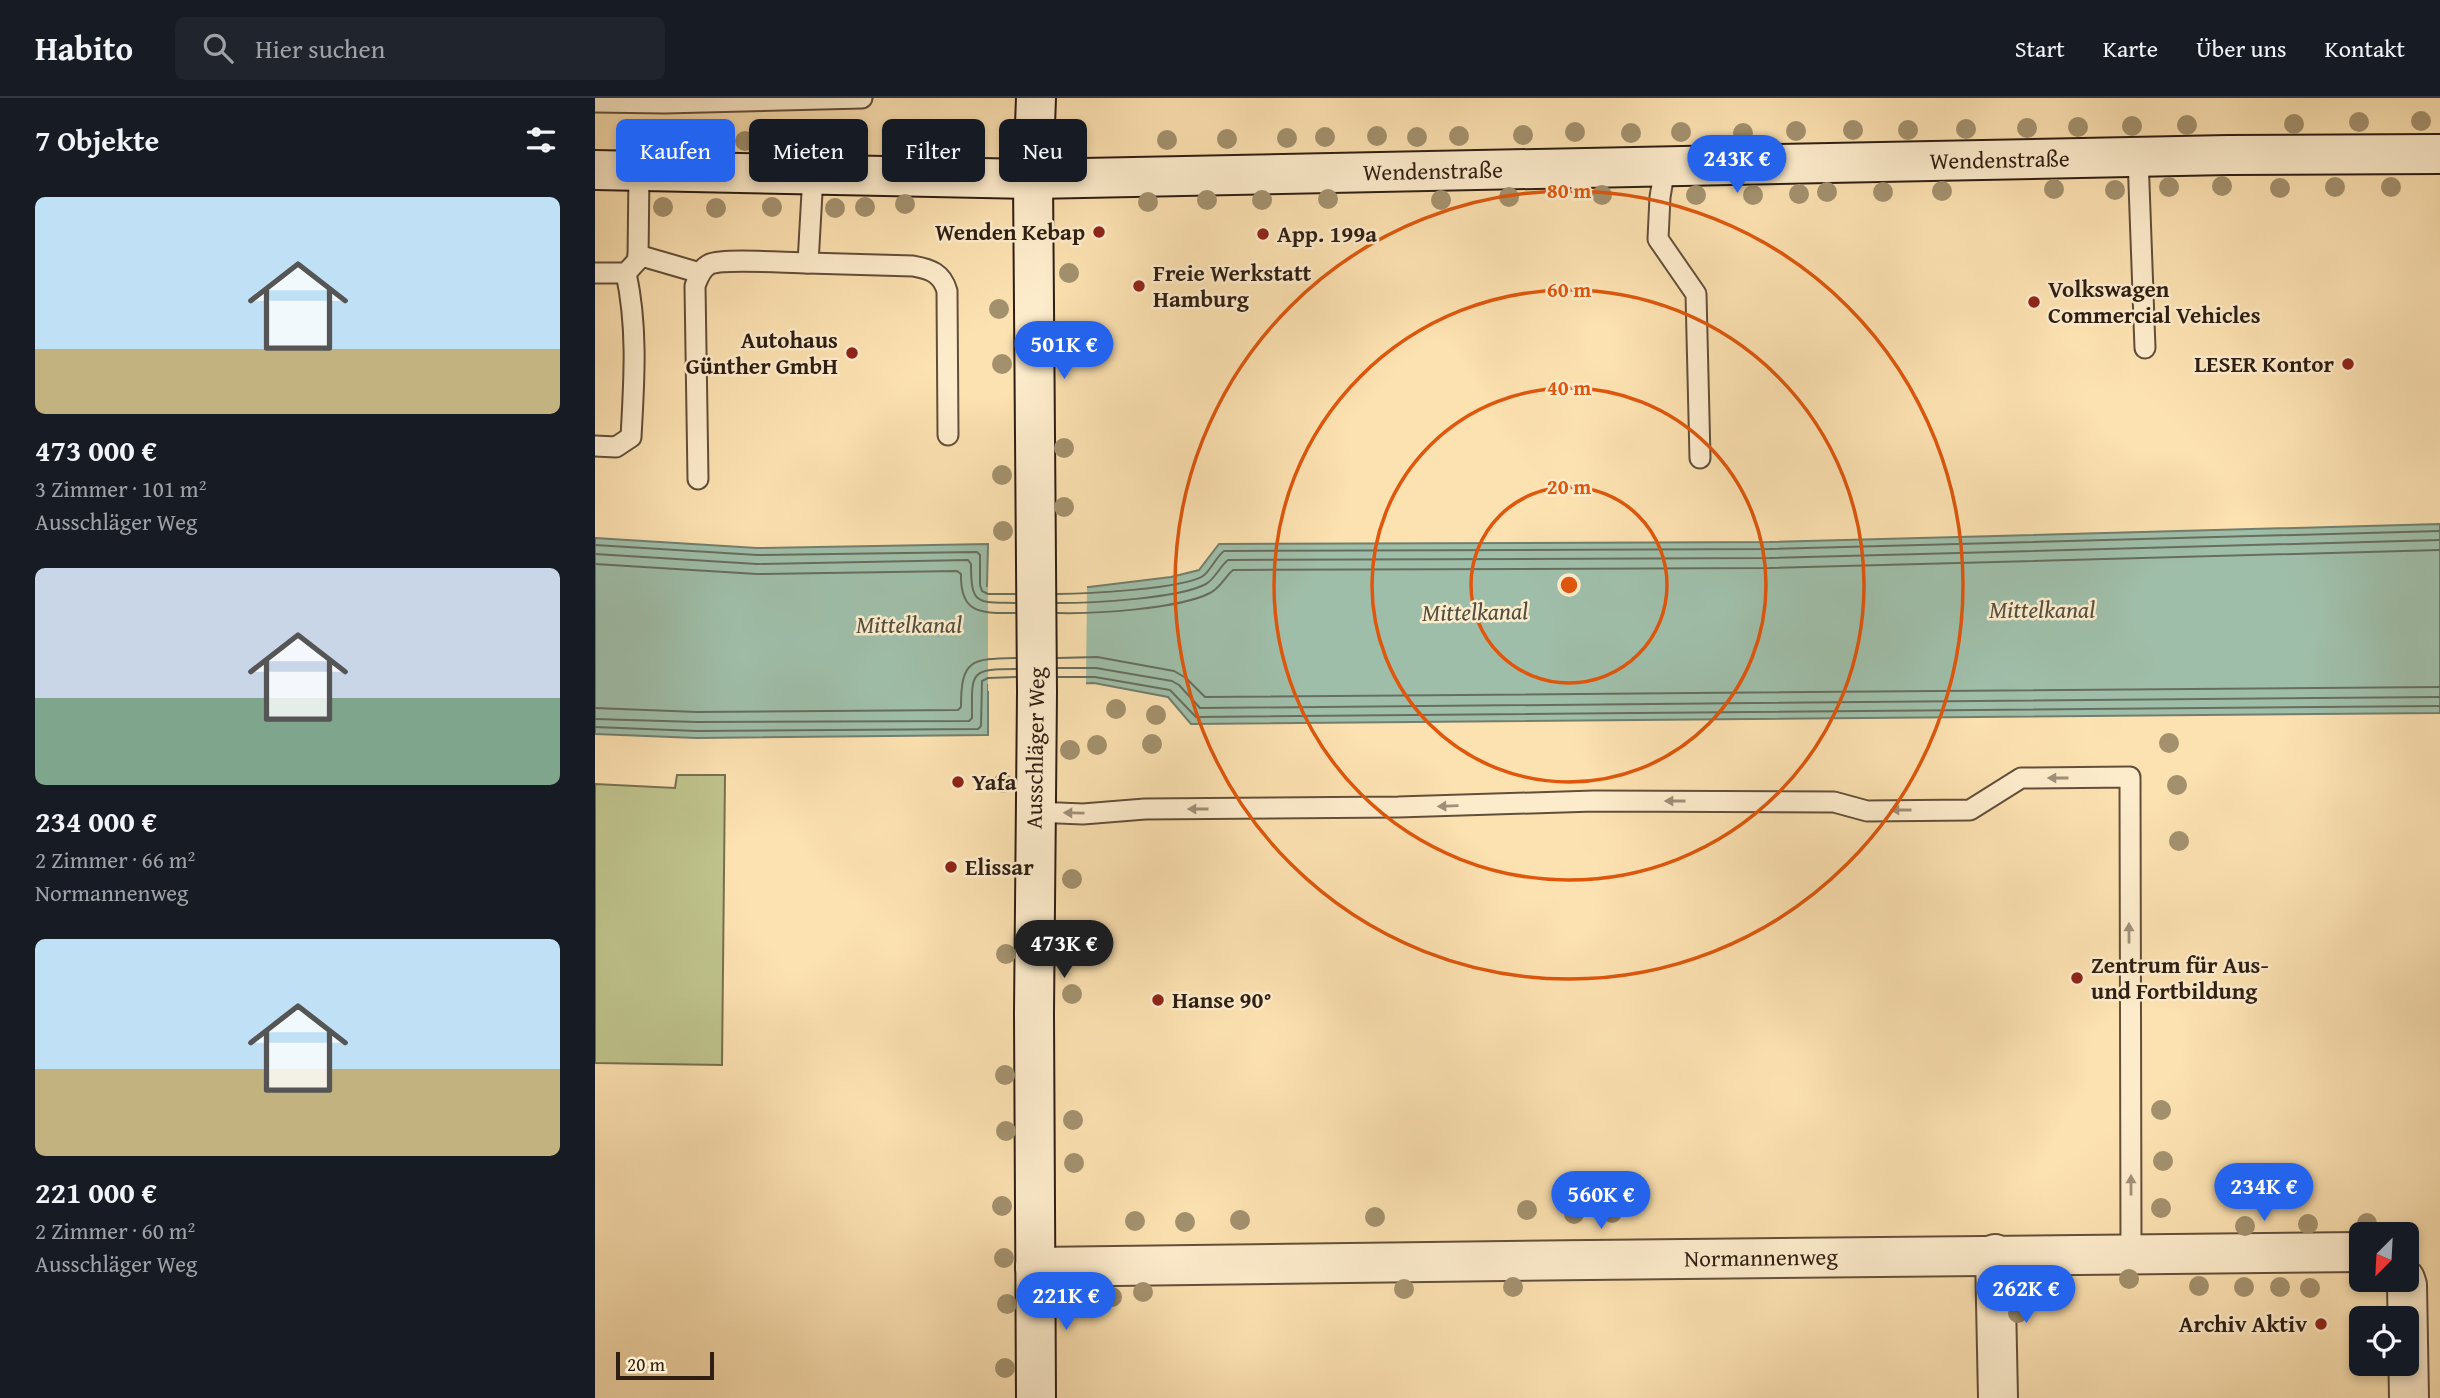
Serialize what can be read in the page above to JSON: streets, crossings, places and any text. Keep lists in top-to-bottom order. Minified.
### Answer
{"streets":{"street":["Wendenstraße","Ausschläger Weg","Normannenweg"]},"crossings":[["Ausschläger Weg","Normannenweg"]],"water":["Mittelkanal"],"places":["Wenden Kebap","App. 199a","Freie Werkstatt Hamburg","Volkswagen Commercial Vehicles","Autohaus Günther GmbH","LESER Kontor","Yafa","Elissar","Zentrum für Aus- und Fortbildung","Hanse 90°","Archiv Aktiv"],"scale_bar":"20 m","north":"bottom left","page":{"header":"Habito","search":"Hier suchen","nav":["Start","Karte","Über uns","Kontakt"],"heading":"7 Objekte","chip":["Kaufen","Mieten","Filter","Neu"],"price":["243K €","501K €","473K €","234K €","560K €","262K €","221K €"],"list":[{"name":"473 000 €","note":"3 Zimmer · 101 m² · Ausschläger Weg"},{"name":"234 000 €","note":"2 Zimmer · 66 m² · Normannenweg"},{"name":"221 000 €","note":"2 Zimmer · 60 m² · Ausschläger Weg"}],"scale":"20 m"},"rings":["80 m","60 m","40 m","20 m"]}
